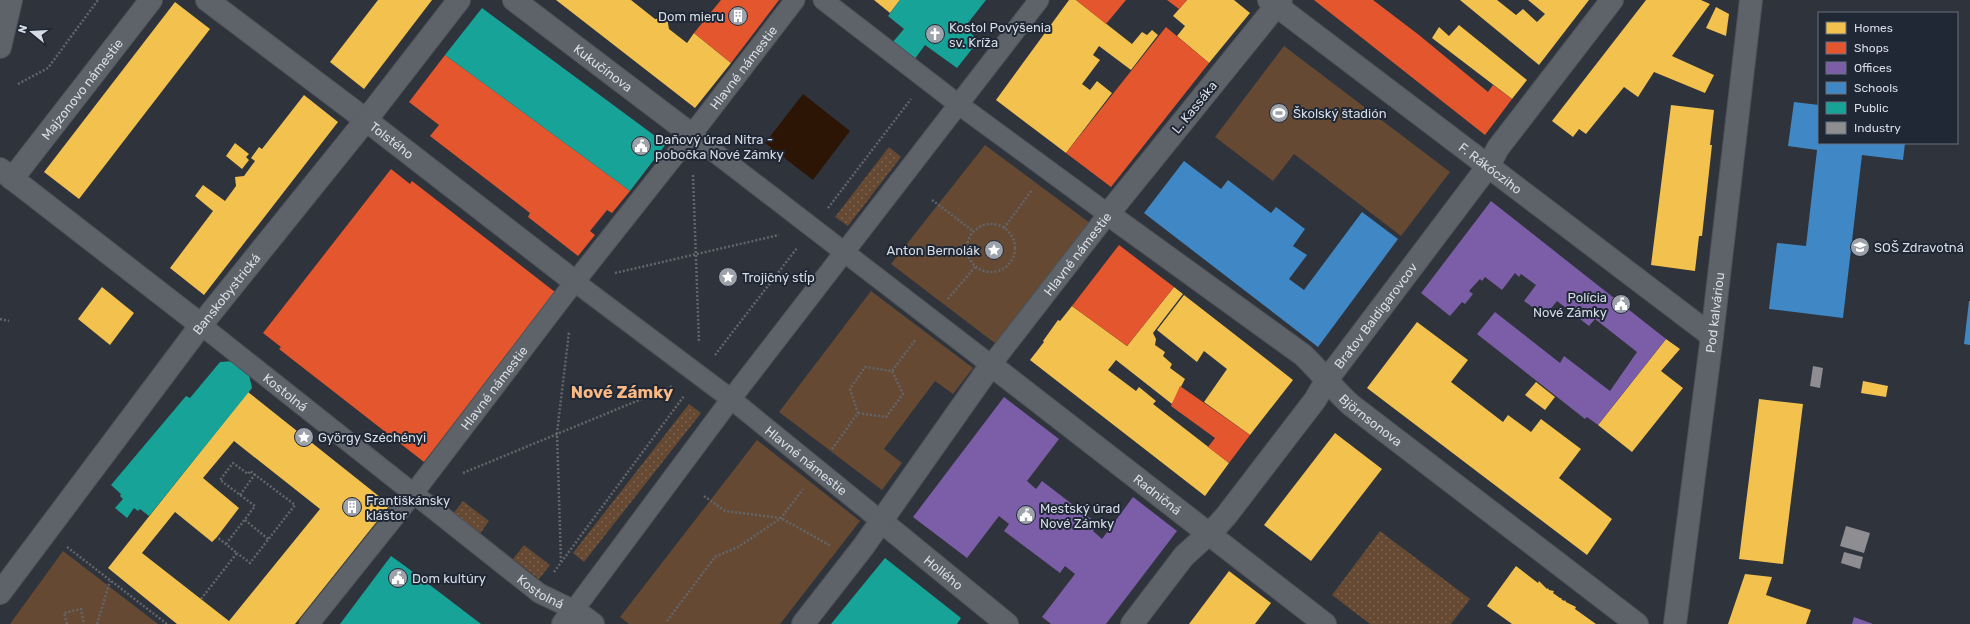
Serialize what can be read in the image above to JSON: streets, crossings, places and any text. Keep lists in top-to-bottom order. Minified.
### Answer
{"streets":{"street":["Kukučínova","Hlavné námestie","Majzonovo námestie","L. Kassáka","Tolstého","F. Rákócziho","Banskobystrická","Pod kalváriou","Bratov Baldigarovcov","Kostolná","Björnsonova","Radničná","Hollého"]},"crossings":[["Kukučínova","Hlavné námestie"],["Hlavné námestie","L. Kassáka"],["Hlavné námestie","Tolstého"],["Hlavné námestie","Kostolná"],["Hlavné námestie","Björnsonova"],["Hlavné námestie","Radničná"],["Hlavné námestie","Hollého"],["Majzonovo námestie","Kostolná"],["L. Kassáka","F. Rákócziho"],["L. Kassáka","Björnsonova"],["Tolstého","Banskobystrická"],["F. Rákócziho","Pod kalváriou"],["F. Rákócziho","Bratov Baldigarovcov"],["Banskobystrická","Kostolná"],["Bratov Baldigarovcov","Björnsonova"],["Bratov Baldigarovcov","Radničná"]],"districts":["Nové Zámky"],"places":{"building":["Dom mieru","Františkánsky kláštor"],"church":["Kostol Povýšenia sv. Kríža"],"sports":["Školský štadión"],"public building":["Daňový úrad Nitra - pobočka Nové Zámky","Polícia Nové Zámky","Mestský úrad Nové Zámky","Dom kultúry"],"school or university":["SOŠ Zdravotná"],"place":["Anton Bernolák","Trojičný stĺp","György Széchényi"]},"legend":["Homes","Shops","Offices","Schools","Public","Industry"],"north":"left"}
